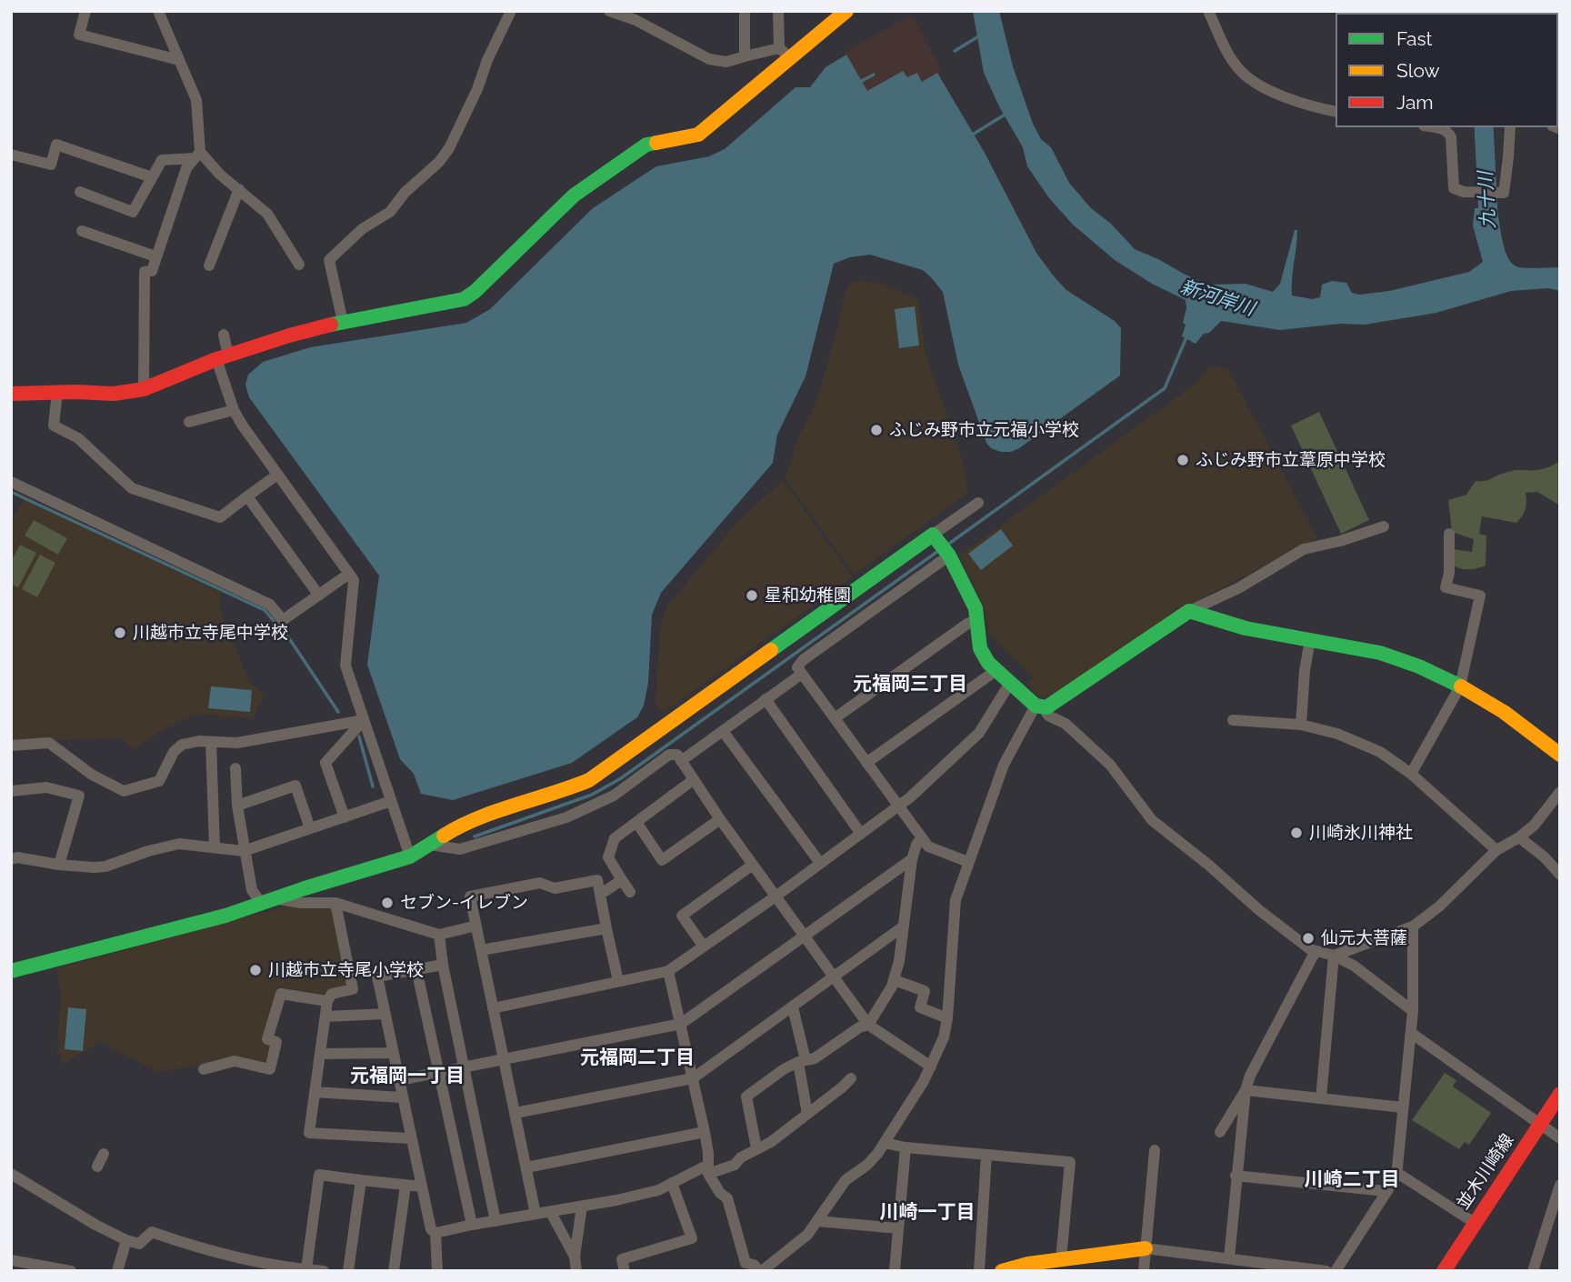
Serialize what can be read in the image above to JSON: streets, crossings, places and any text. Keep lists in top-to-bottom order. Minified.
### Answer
{"streets":{"street":["並木川崎線"]},"districts":["元福岡三丁目","元福岡二丁目","元福岡一丁目","川崎二丁目","川崎一丁目"],"water":["九十川","新河岸川"],"places":["ふじみ野市立元福小学校","ふじみ野市立葦原中学校","星和幼稚園","川越市立寺尾中学校","川崎氷川神社","セブン-イレブン","仙元大菩薩","川越市立寺尾小学校"],"legend":["Fast","Slow","Jam"]}
